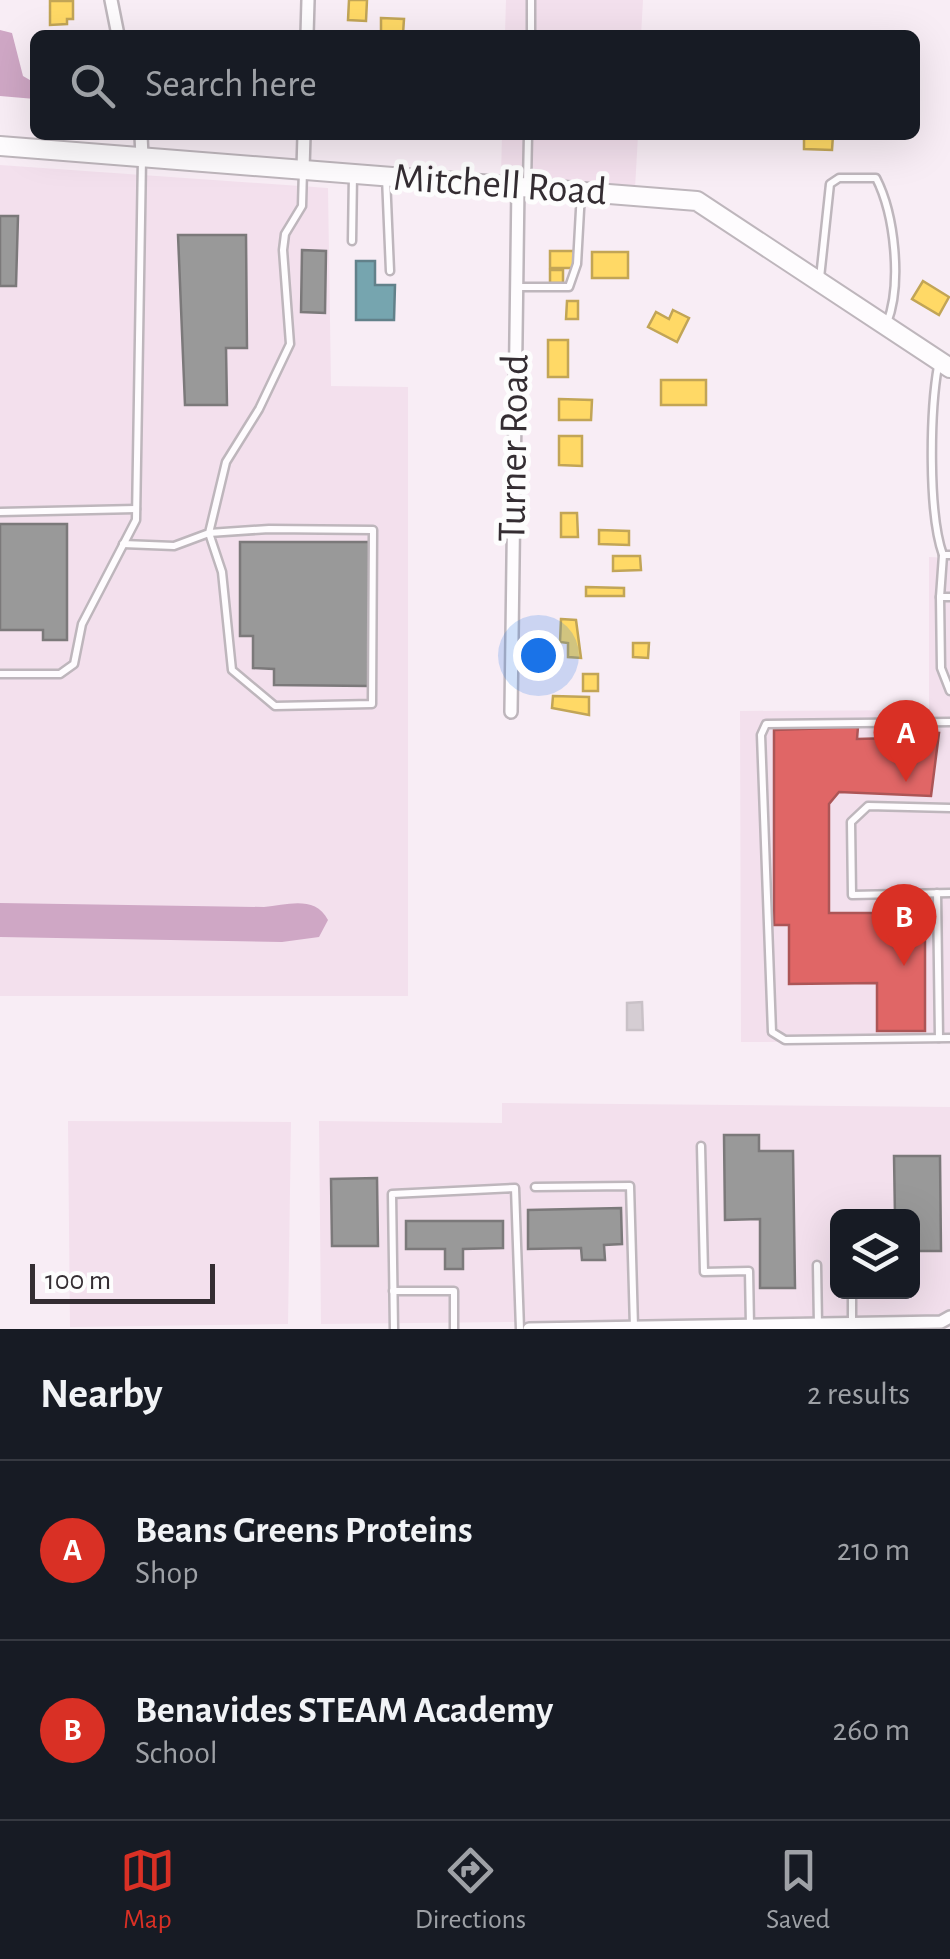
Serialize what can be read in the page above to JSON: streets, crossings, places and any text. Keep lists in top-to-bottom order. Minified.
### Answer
{"streets":{"street":["Mitchell Road","Turner Road"]},"crossings":[["Mitchell Road","Turner Road"]],"scale_bar":"100 m","page":{"search":"Search here","pins":["A","B"],"scale":"100 m","heading":["Nearby","2 results"],"list":[{"mark":"A","name":"Beans Greens Proteins","note":"Shop","value":"210 m"},{"mark":"B","name":"Benavides STEAM Academy","note":"School","value":"260 m"}],"nav":["Map","Directions","Saved"]}}
